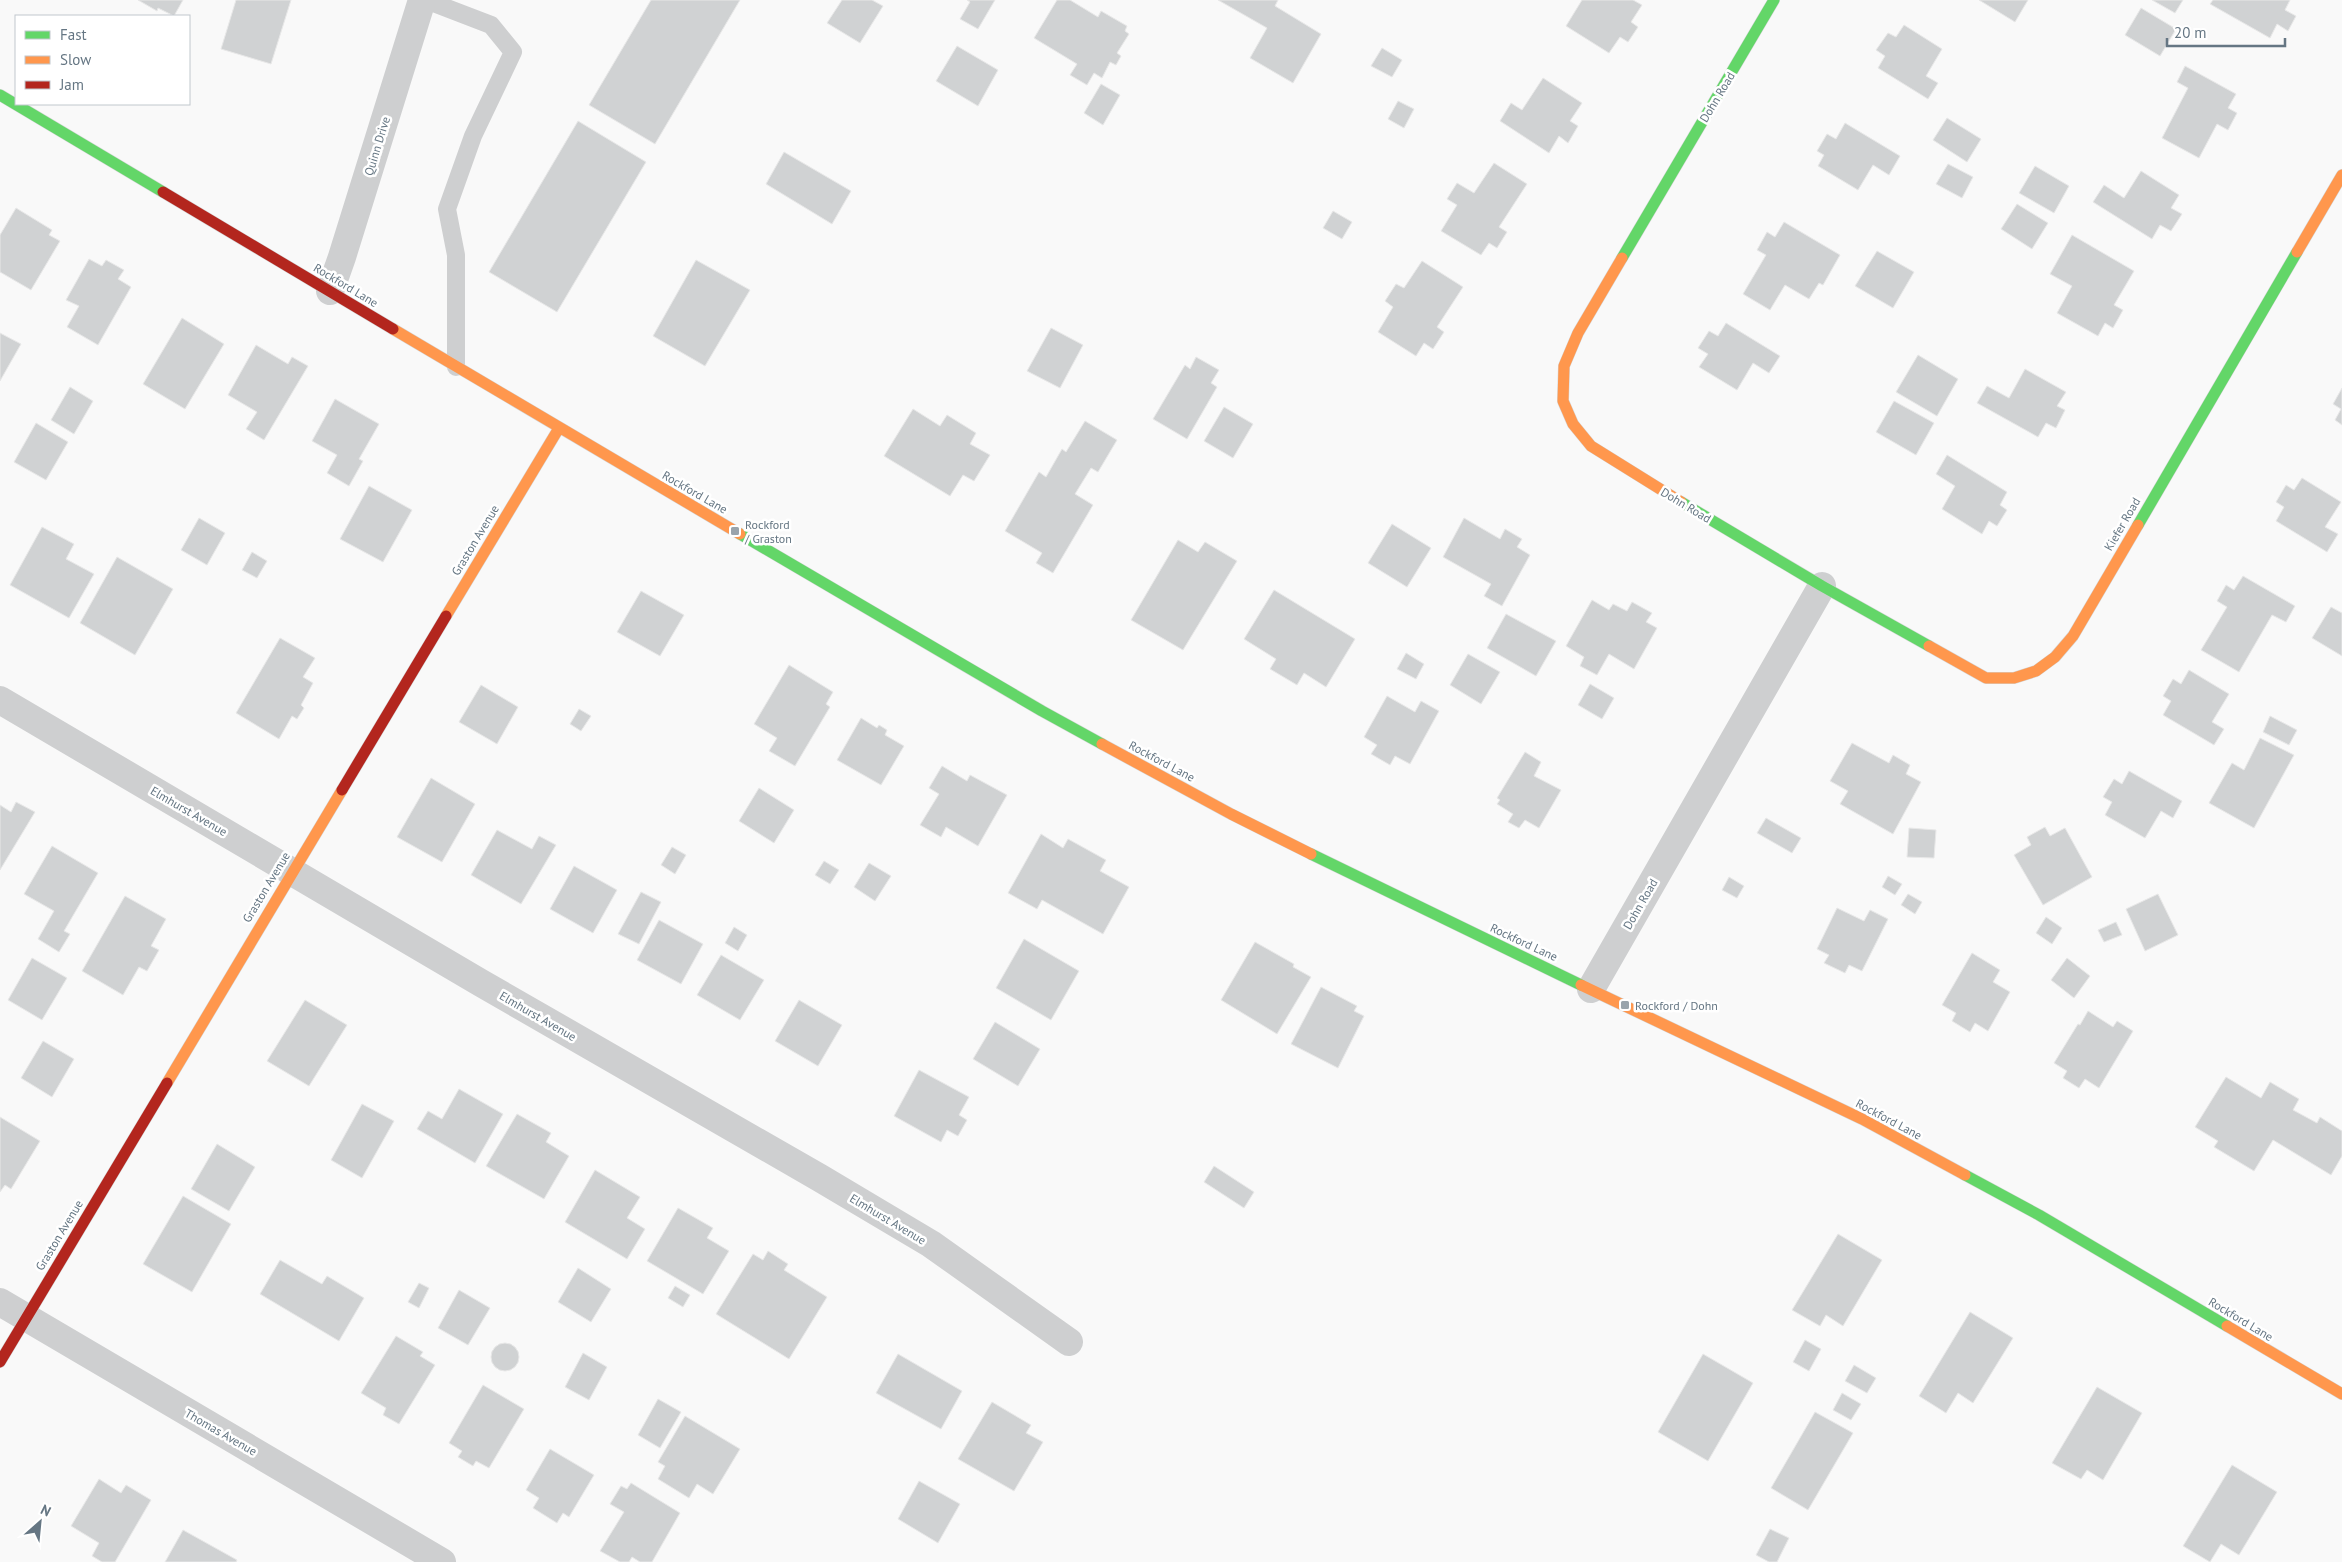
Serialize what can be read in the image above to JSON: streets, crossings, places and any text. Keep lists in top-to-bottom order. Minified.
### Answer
{"streets":{"street":["Dohn Road","Quinn Drive","Rockford Lane","Kiefer Road","Graston Avenue","Elmhurst Avenue","Thomas Avenue"]},"crossings":[["Dohn Road","Rockford Lane"],["Dohn Road","Kiefer Road"],["Quinn Drive","Rockford Lane"],["Rockford Lane","Graston Avenue"],["Graston Avenue","Elmhurst Avenue"],["Graston Avenue","Thomas Avenue"]],"places":{"transit":["Rockford / Graston","Rockford / Dohn"]},"legend":["Fast","Slow","Jam"],"scale_bar":"20 m","north":"top right"}
